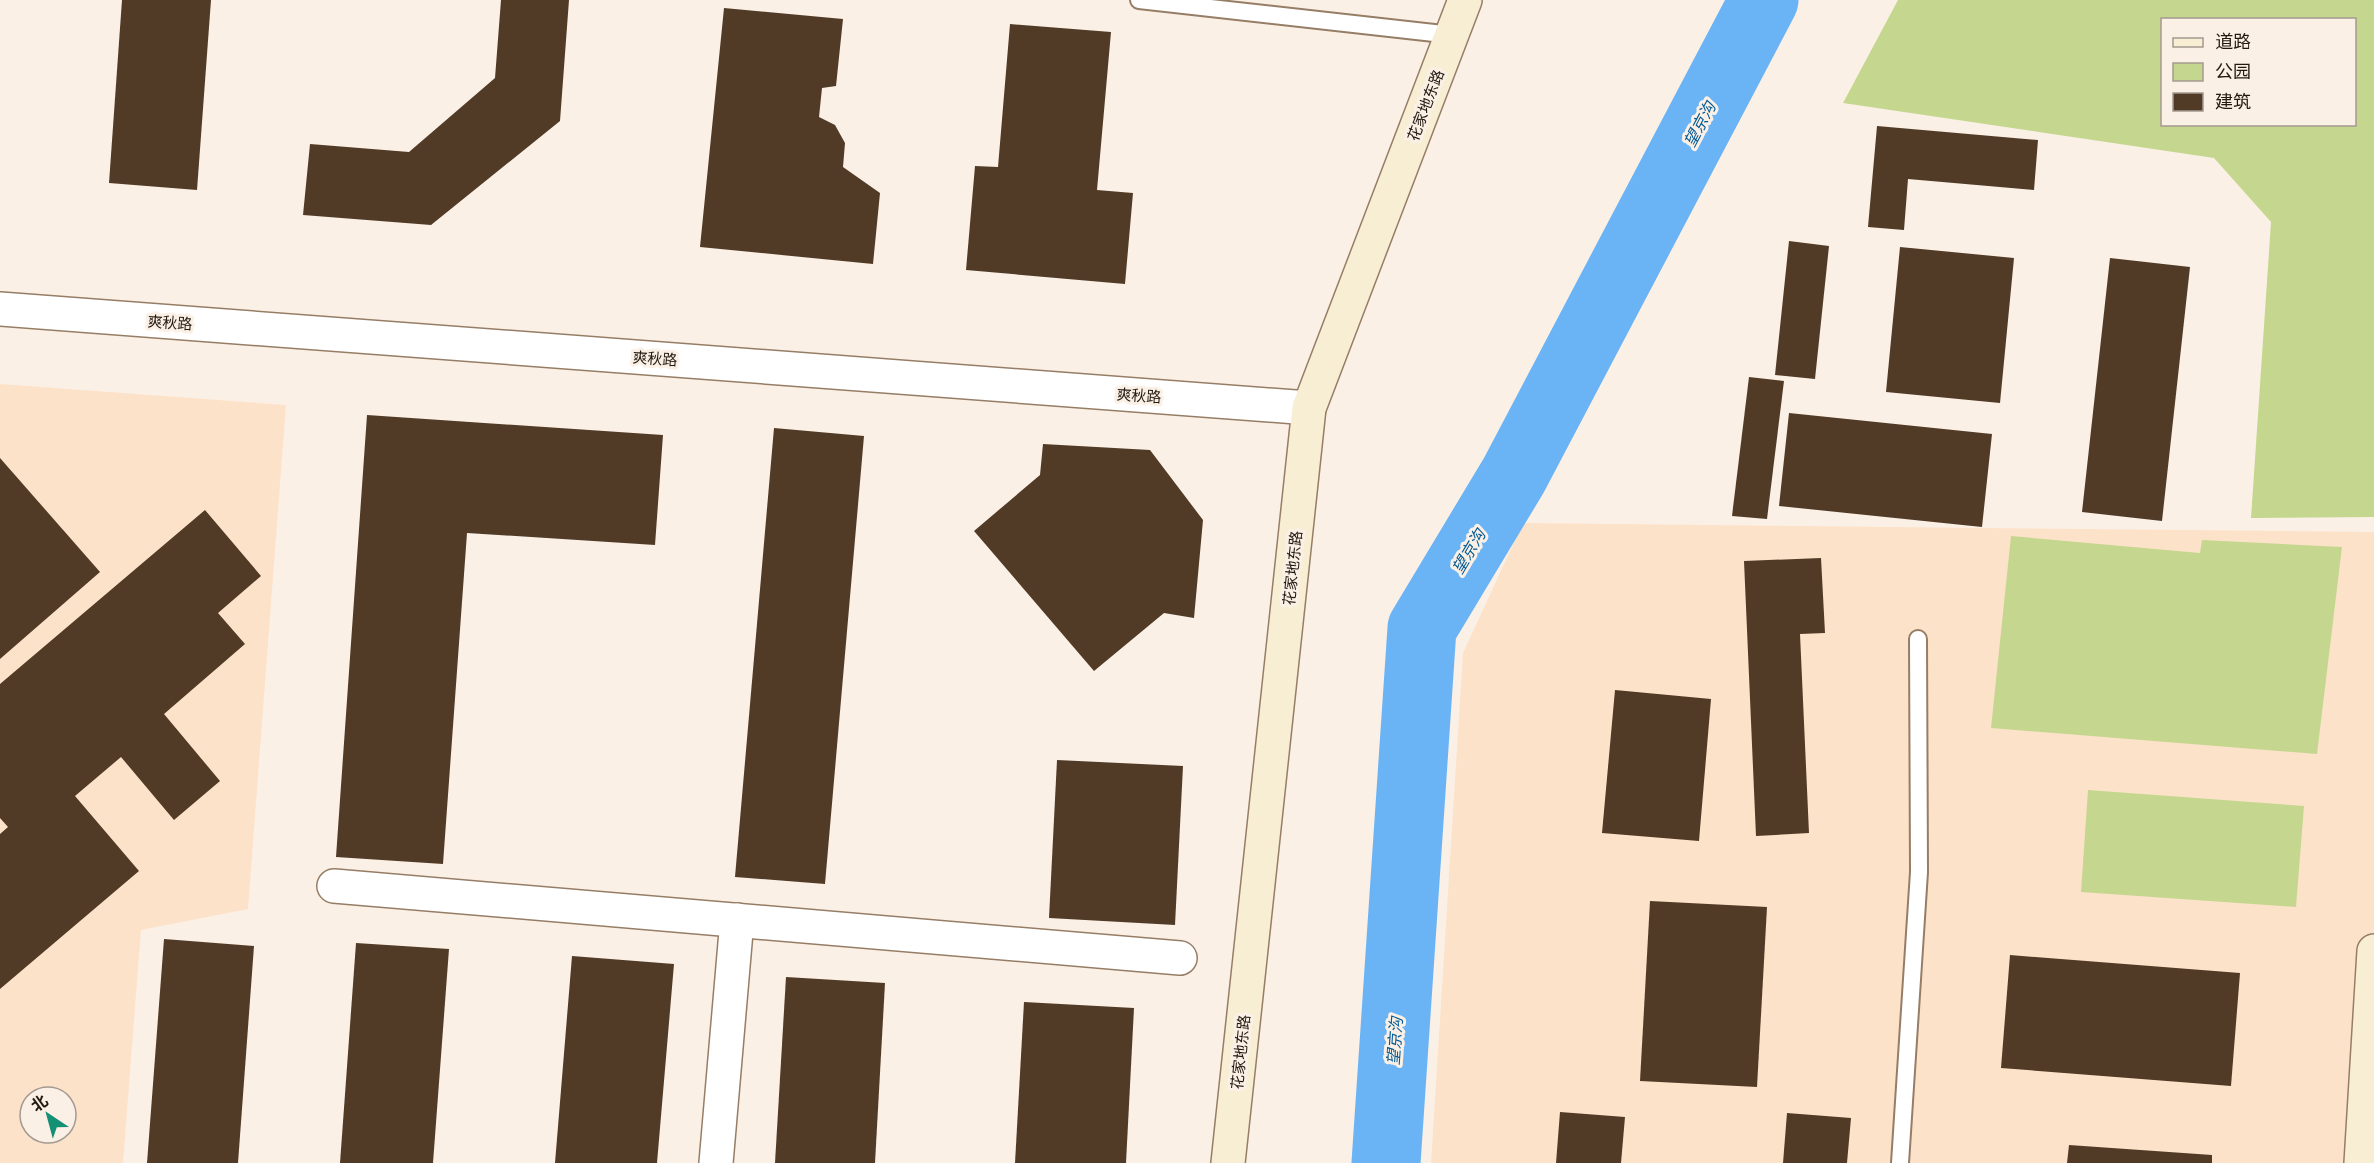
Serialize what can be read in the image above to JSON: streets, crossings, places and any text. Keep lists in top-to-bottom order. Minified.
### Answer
{"streets":{"street":["花家地东路","爽秋路"]},"crossings":[["花家地东路","爽秋路"]],"water":["望京沟"],"legend":["道路","公园","建筑"],"north":"top left"}
